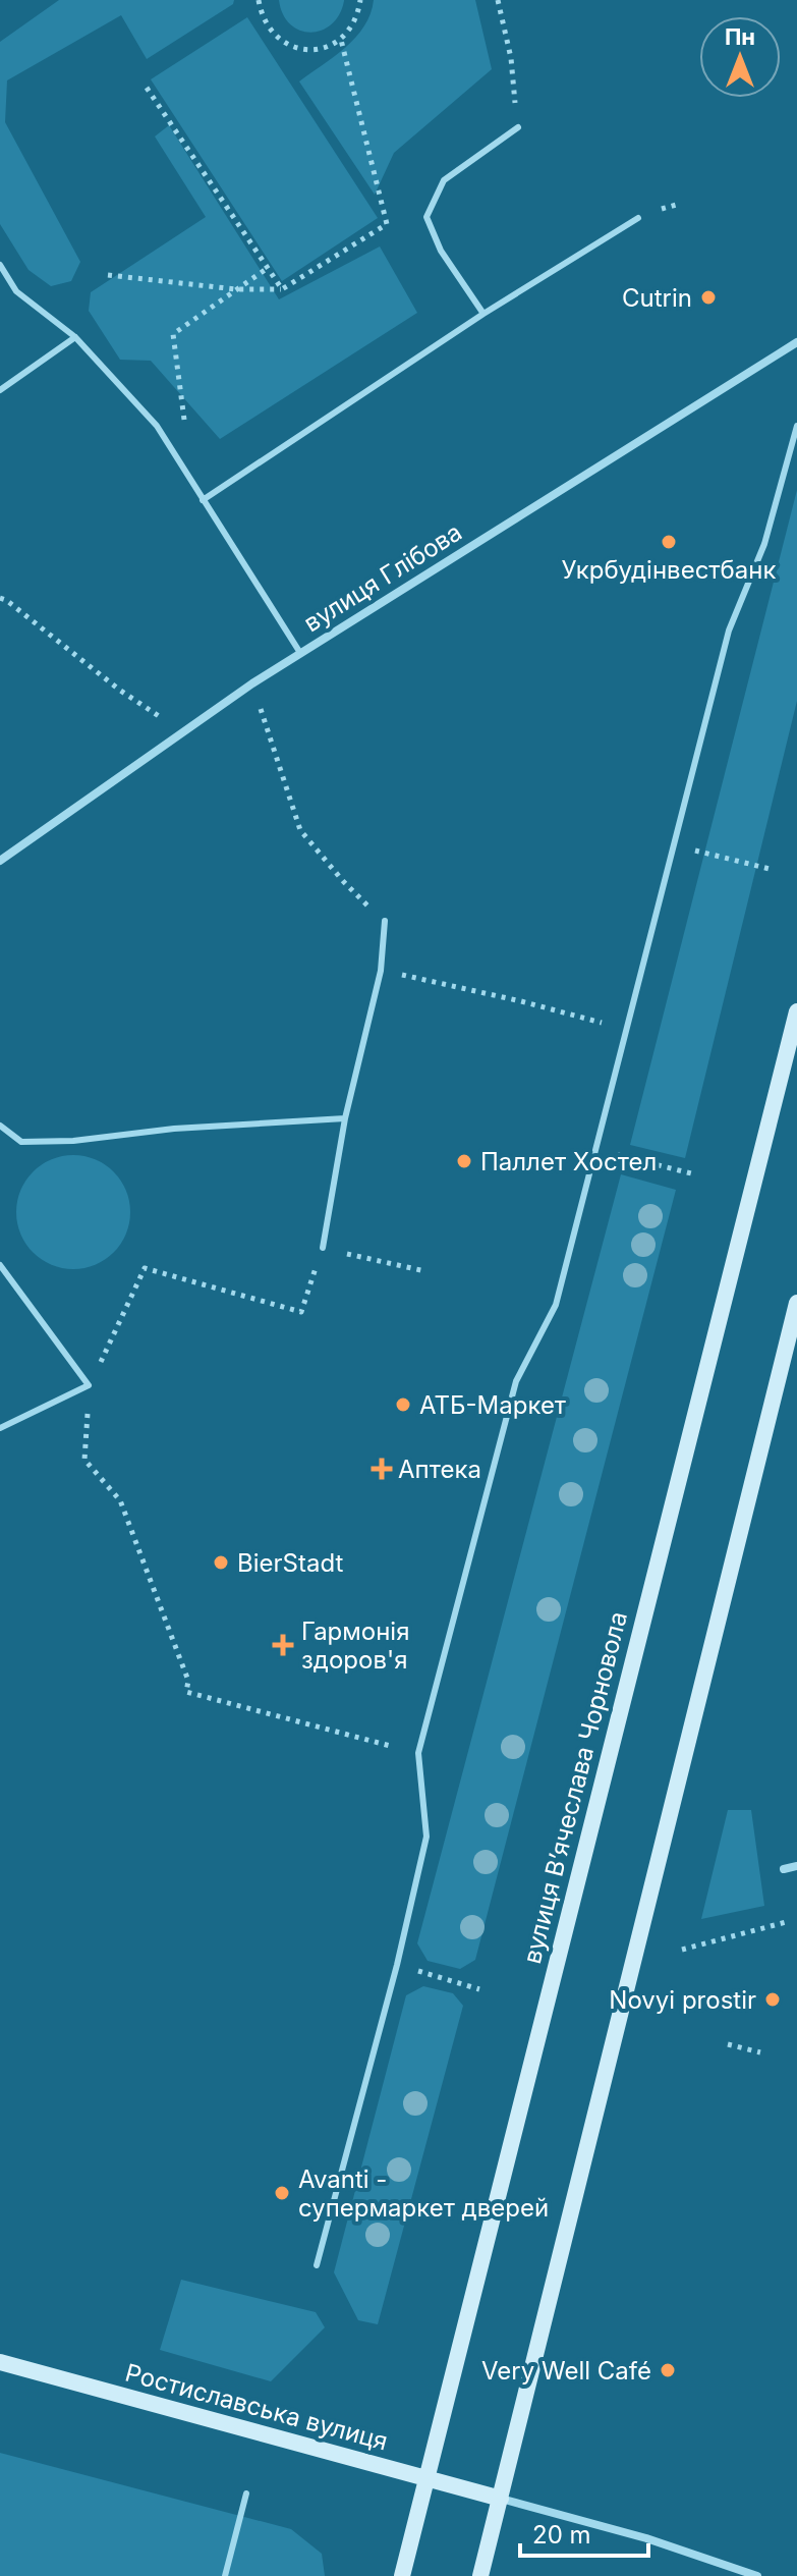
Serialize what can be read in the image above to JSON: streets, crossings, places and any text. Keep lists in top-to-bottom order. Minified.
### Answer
{"streets":{"main road":["вулиця Вʼячеслава Чорновола","Ростиславська вулиця"],"street":["вулиця Глібова"]},"crossings":[["вулиця Вʼячеслава Чорновола","Ростиславська вулиця"]],"places":{"other":["Cutrin","Укрбудінвестбанк","Паллет Хостел","АТБ-Маркет","BierStadt","Novyi prostir","Avanti - супермаркет дверей","Very Well Café"],"health":["Аптека","Гармонія здоров'я"]},"scale_bar":"20 m","north":"top"}
